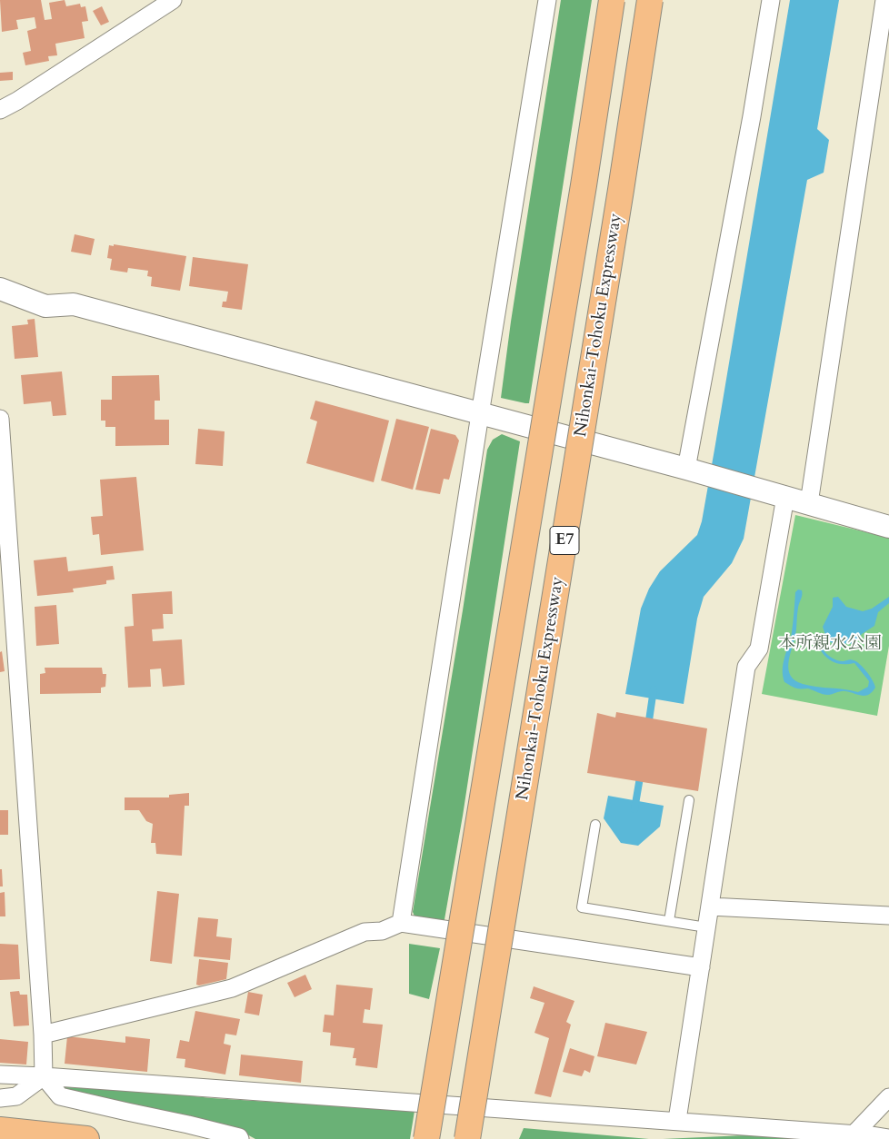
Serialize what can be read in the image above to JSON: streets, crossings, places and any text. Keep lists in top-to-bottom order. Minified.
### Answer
{"streets":{"main road":["E7"]},"parks":["本所親水公園"]}
